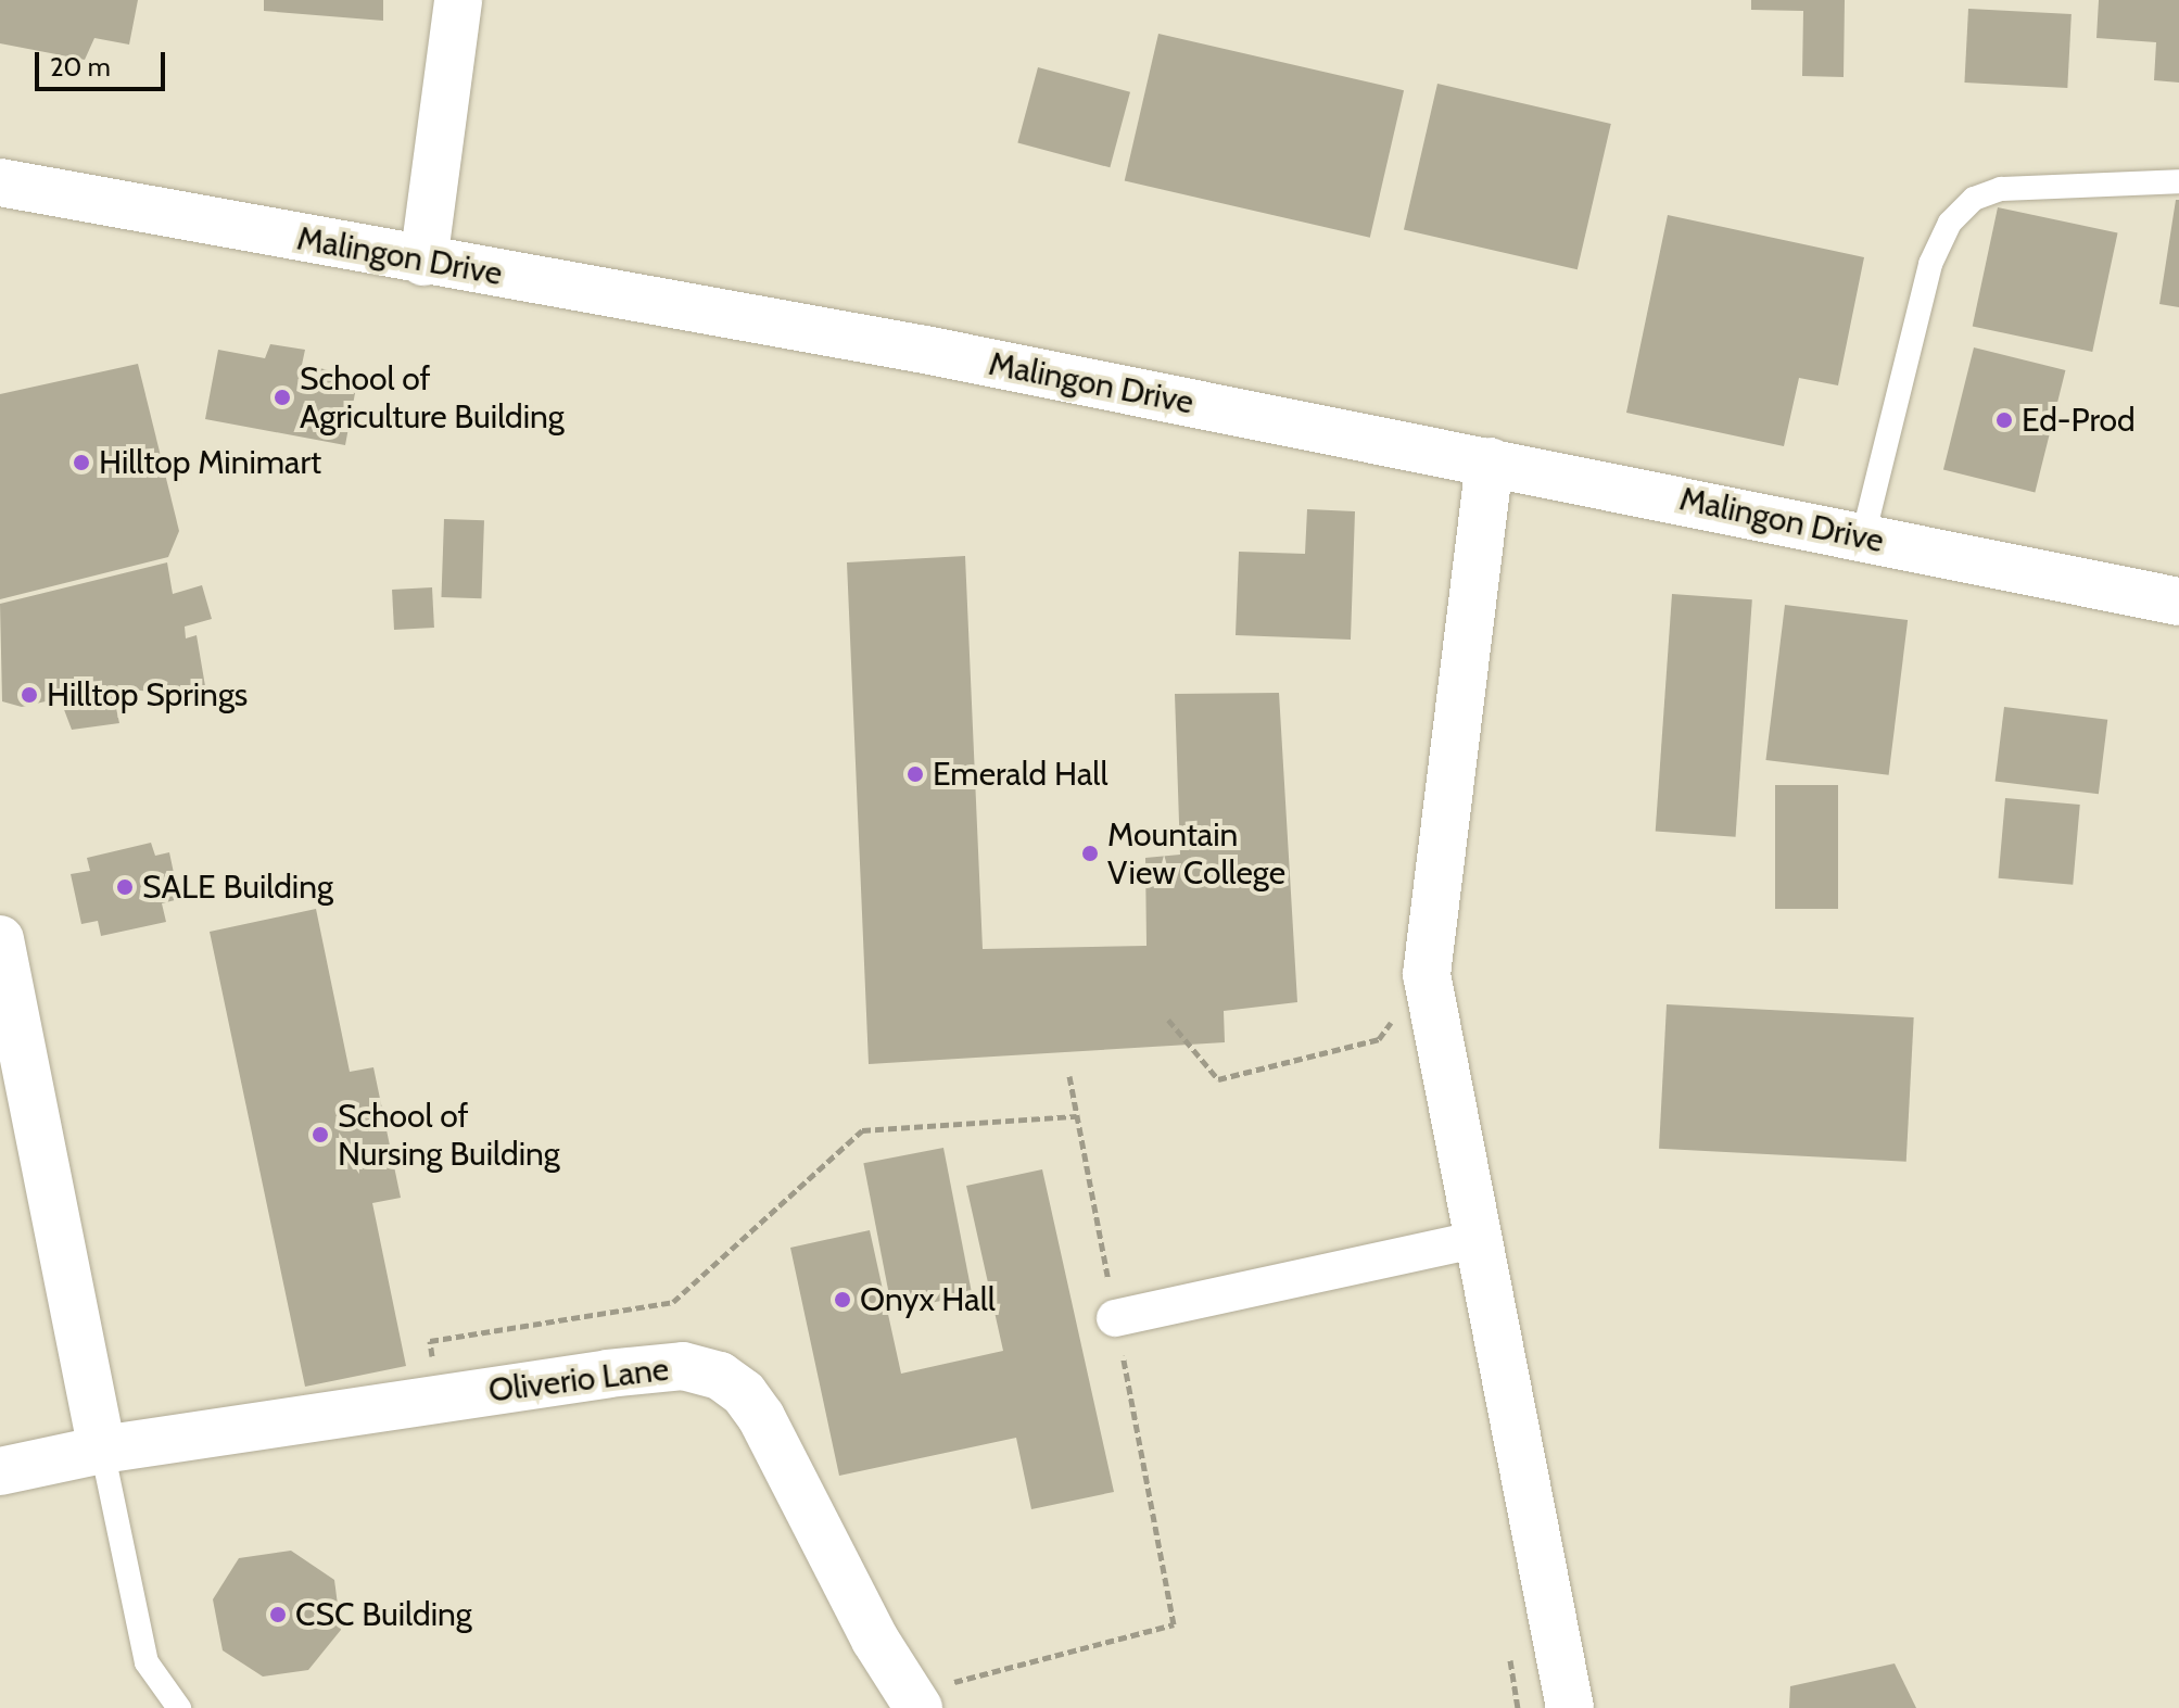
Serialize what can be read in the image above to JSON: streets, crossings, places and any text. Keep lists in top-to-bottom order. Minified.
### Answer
{"streets":{"street":["Malingon Drive","Oliverio Lane"]},"places":["School of Agriculture Building","Ed-Prod","Hilltop Minimart","Hilltop Springs","Emerald Hall","Mountain View College","SALE Building","School of Nursing Building","Onyx Hall","CSC Building"],"scale_bar":"20 m"}
